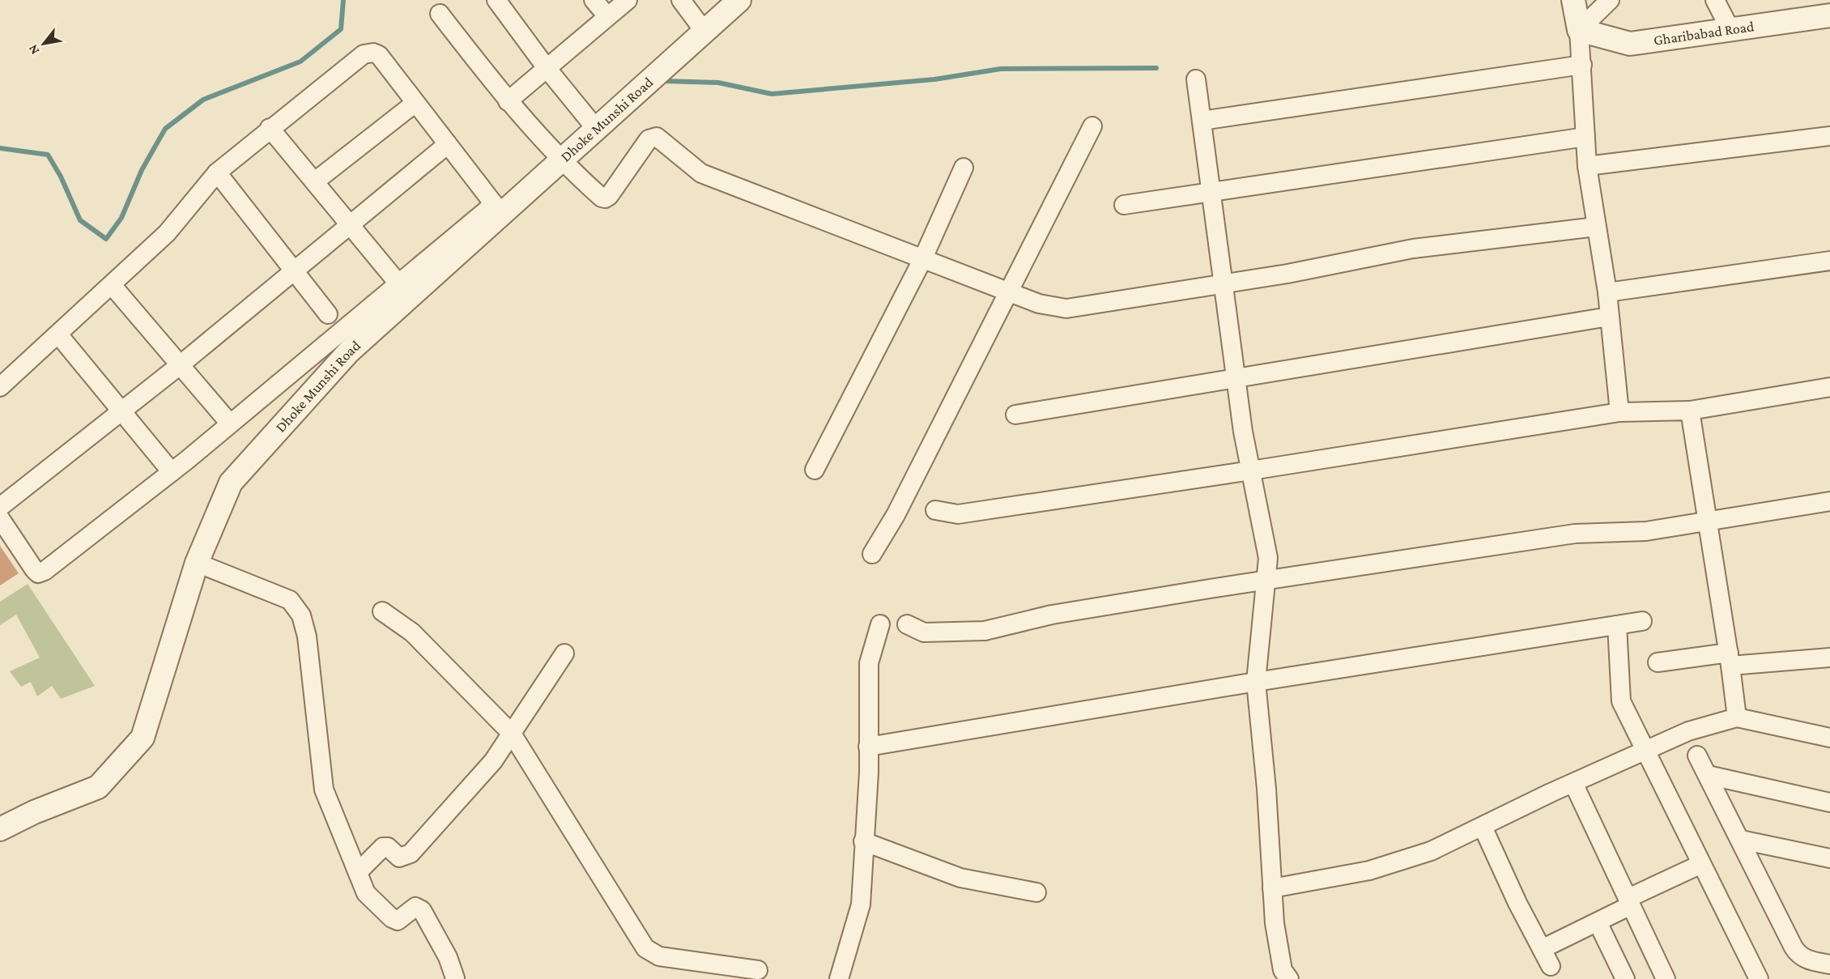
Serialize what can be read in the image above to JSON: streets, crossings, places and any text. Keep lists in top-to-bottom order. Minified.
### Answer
{"streets":{"street":["Gharibabad Road","Dhoke Munshi Road"]},"north":"bottom left"}
